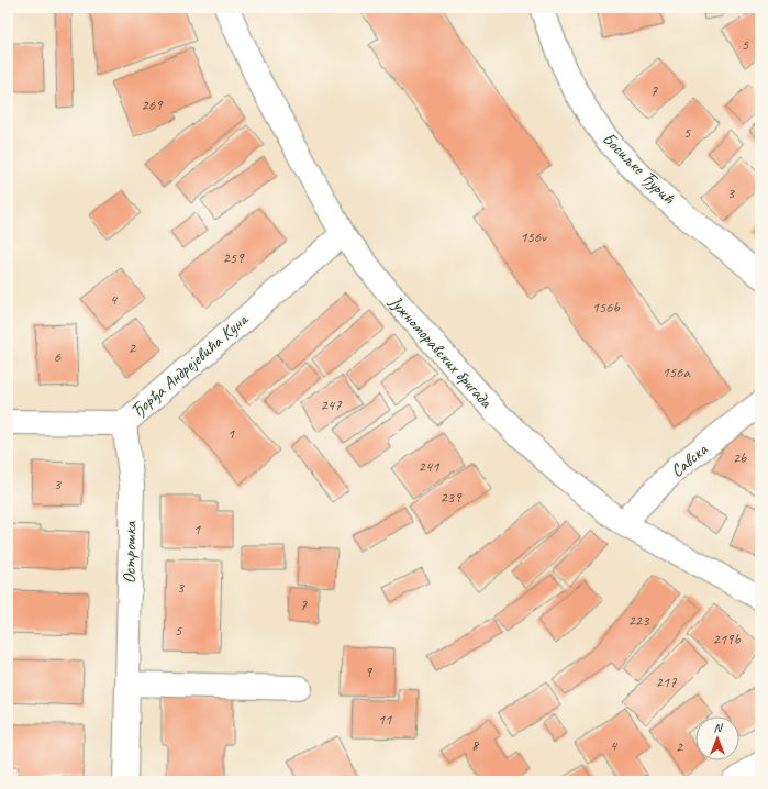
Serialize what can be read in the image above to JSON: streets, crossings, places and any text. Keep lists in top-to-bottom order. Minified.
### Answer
{"streets":{"street":["Босиљке Ђурић","Јужноморавских бригада","Ђорђа Андрејевића Куна","Савска","Острошка"]},"crossings":[["Јужноморавских бригада","Ђорђа Андрејевића Куна"],["Јужноморавских бригада","Савска"],["Ђорђа Андрејевића Куна","Острошка"]],"house_numbers":["5","7","269","5","3","156v","259","4","156b","2","6","156a","247","1","2b","241","3","239","1","3","7","223","5","219b","9","217","11","8","4","2"],"north":"top"}
